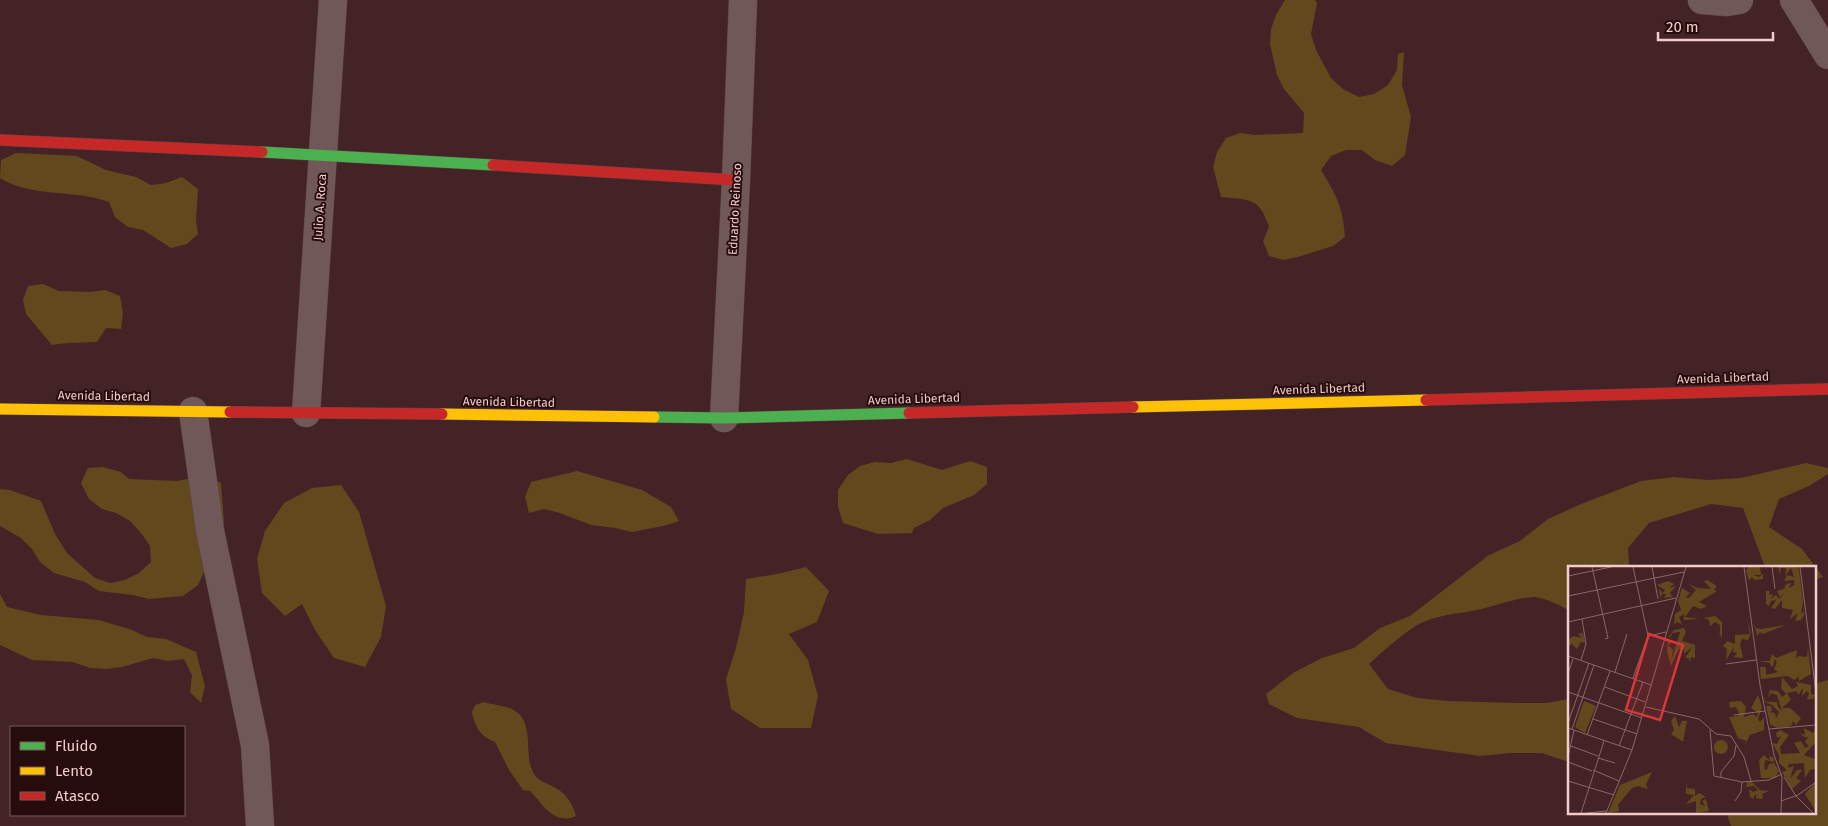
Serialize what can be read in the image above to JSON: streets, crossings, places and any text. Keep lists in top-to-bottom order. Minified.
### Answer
{"streets":{"main road":["Avenida Libertad"],"street":["Julio A. Roca","Eduardo Reinoso"]},"crossings":[["Julio A. Roca","Avenida Libertad"],["Eduardo Reinoso","Avenida Libertad"]],"legend":["Fluido","Lento","Atasco"],"scale_bar":"20 m"}
